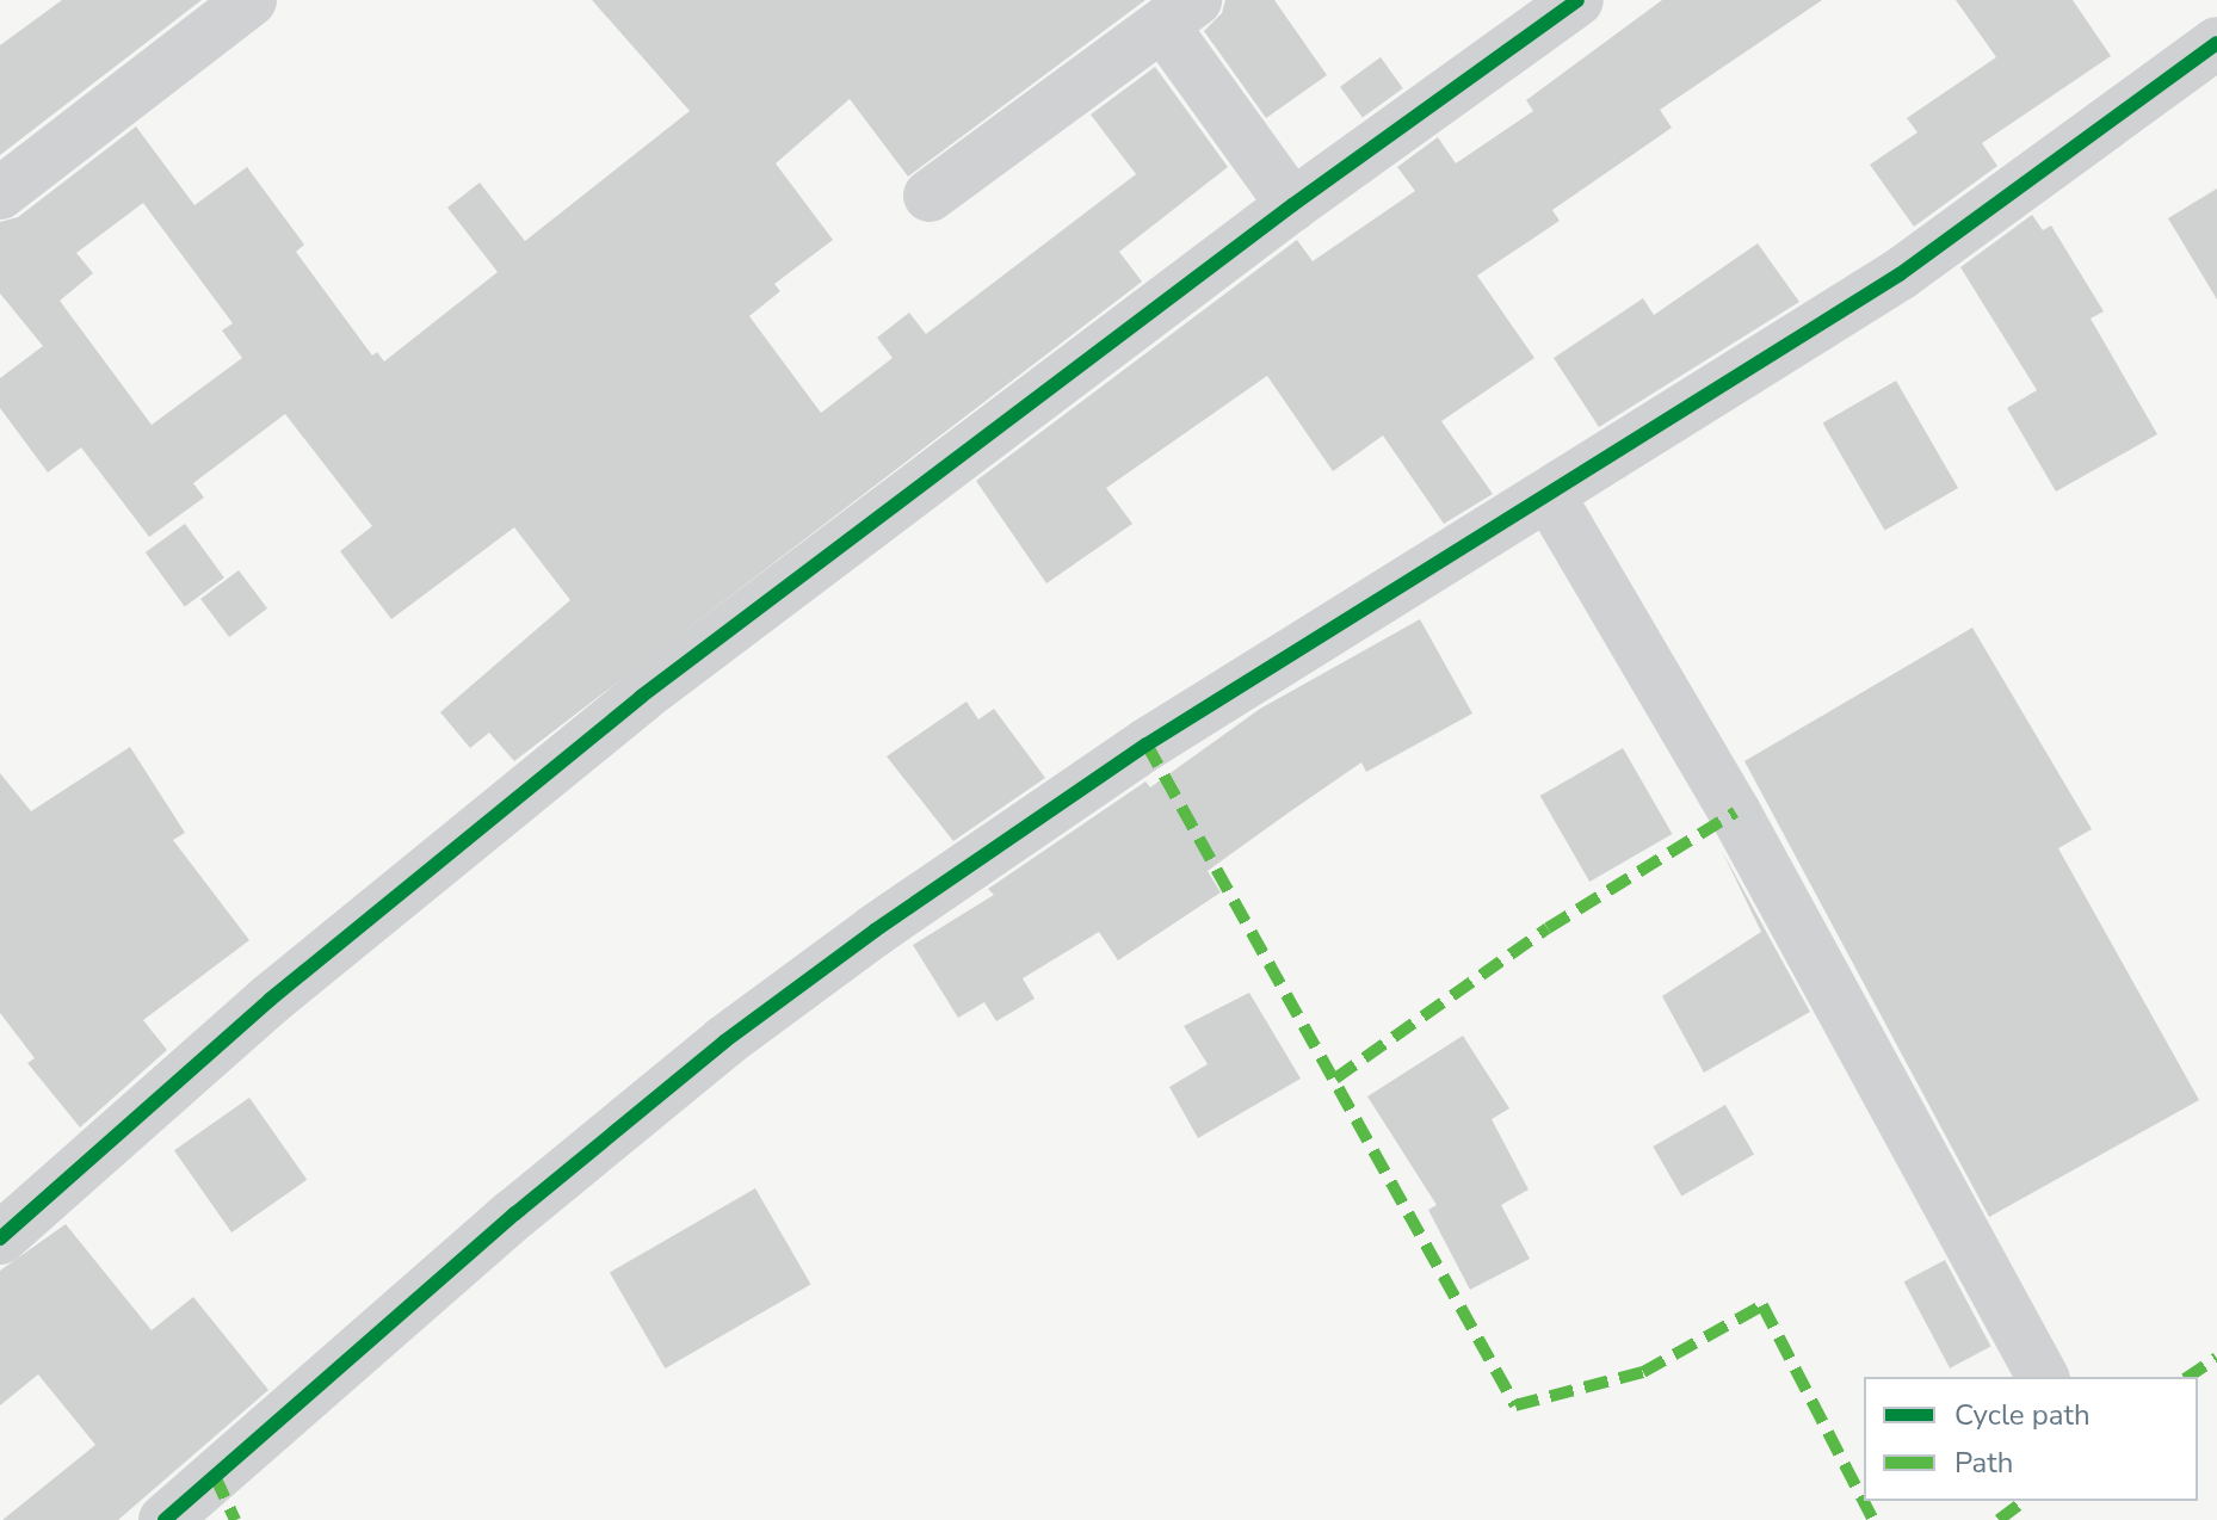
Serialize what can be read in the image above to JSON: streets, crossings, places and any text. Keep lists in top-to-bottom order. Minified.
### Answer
{"legend":["Cycle path","Path"]}
